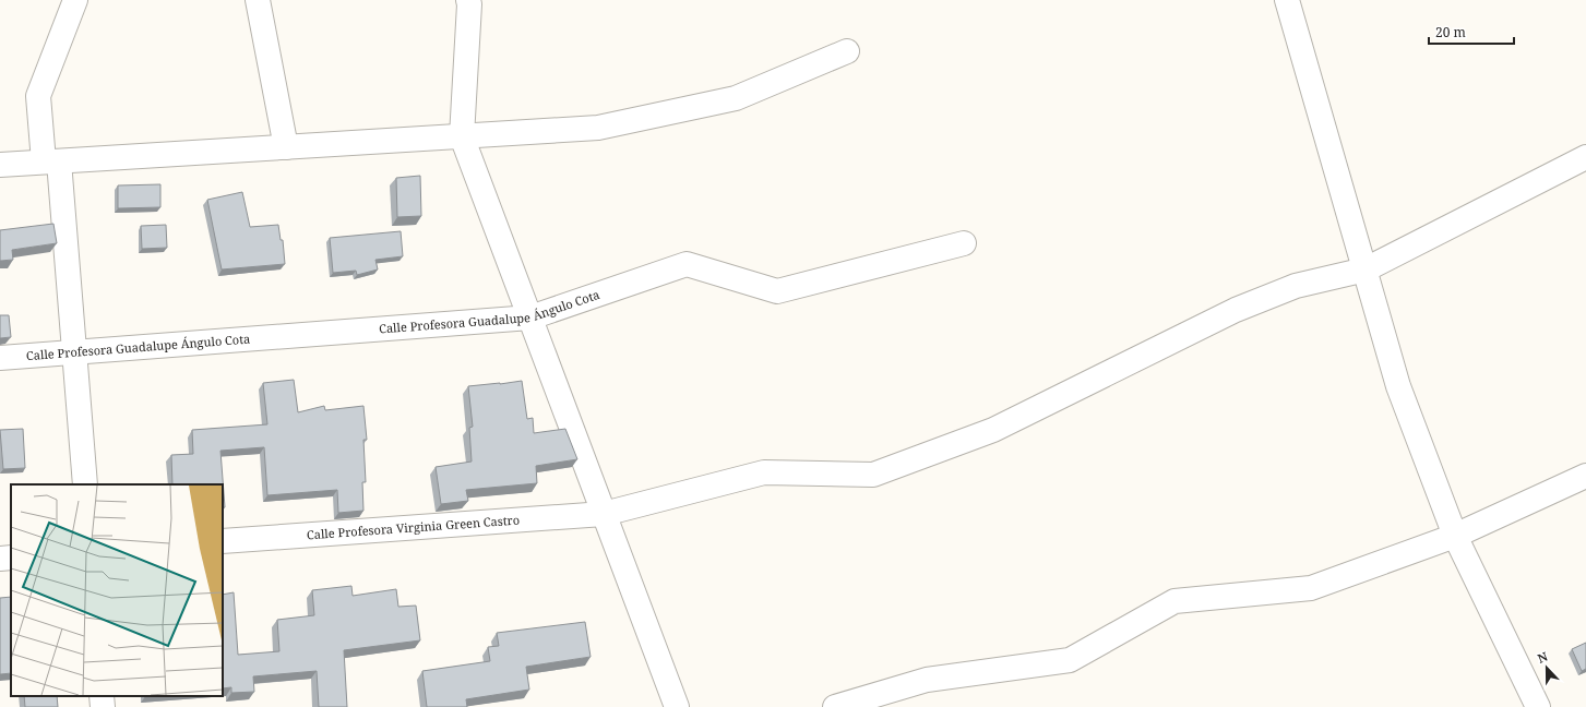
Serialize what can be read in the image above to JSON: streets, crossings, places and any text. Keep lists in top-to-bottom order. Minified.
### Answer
{"streets":{"street":["Calle Profesora Guadalupe Ángulo Cota","Calle Profesora Virginia Green Castro"]},"scale_bar":"20 m","north":"top"}
